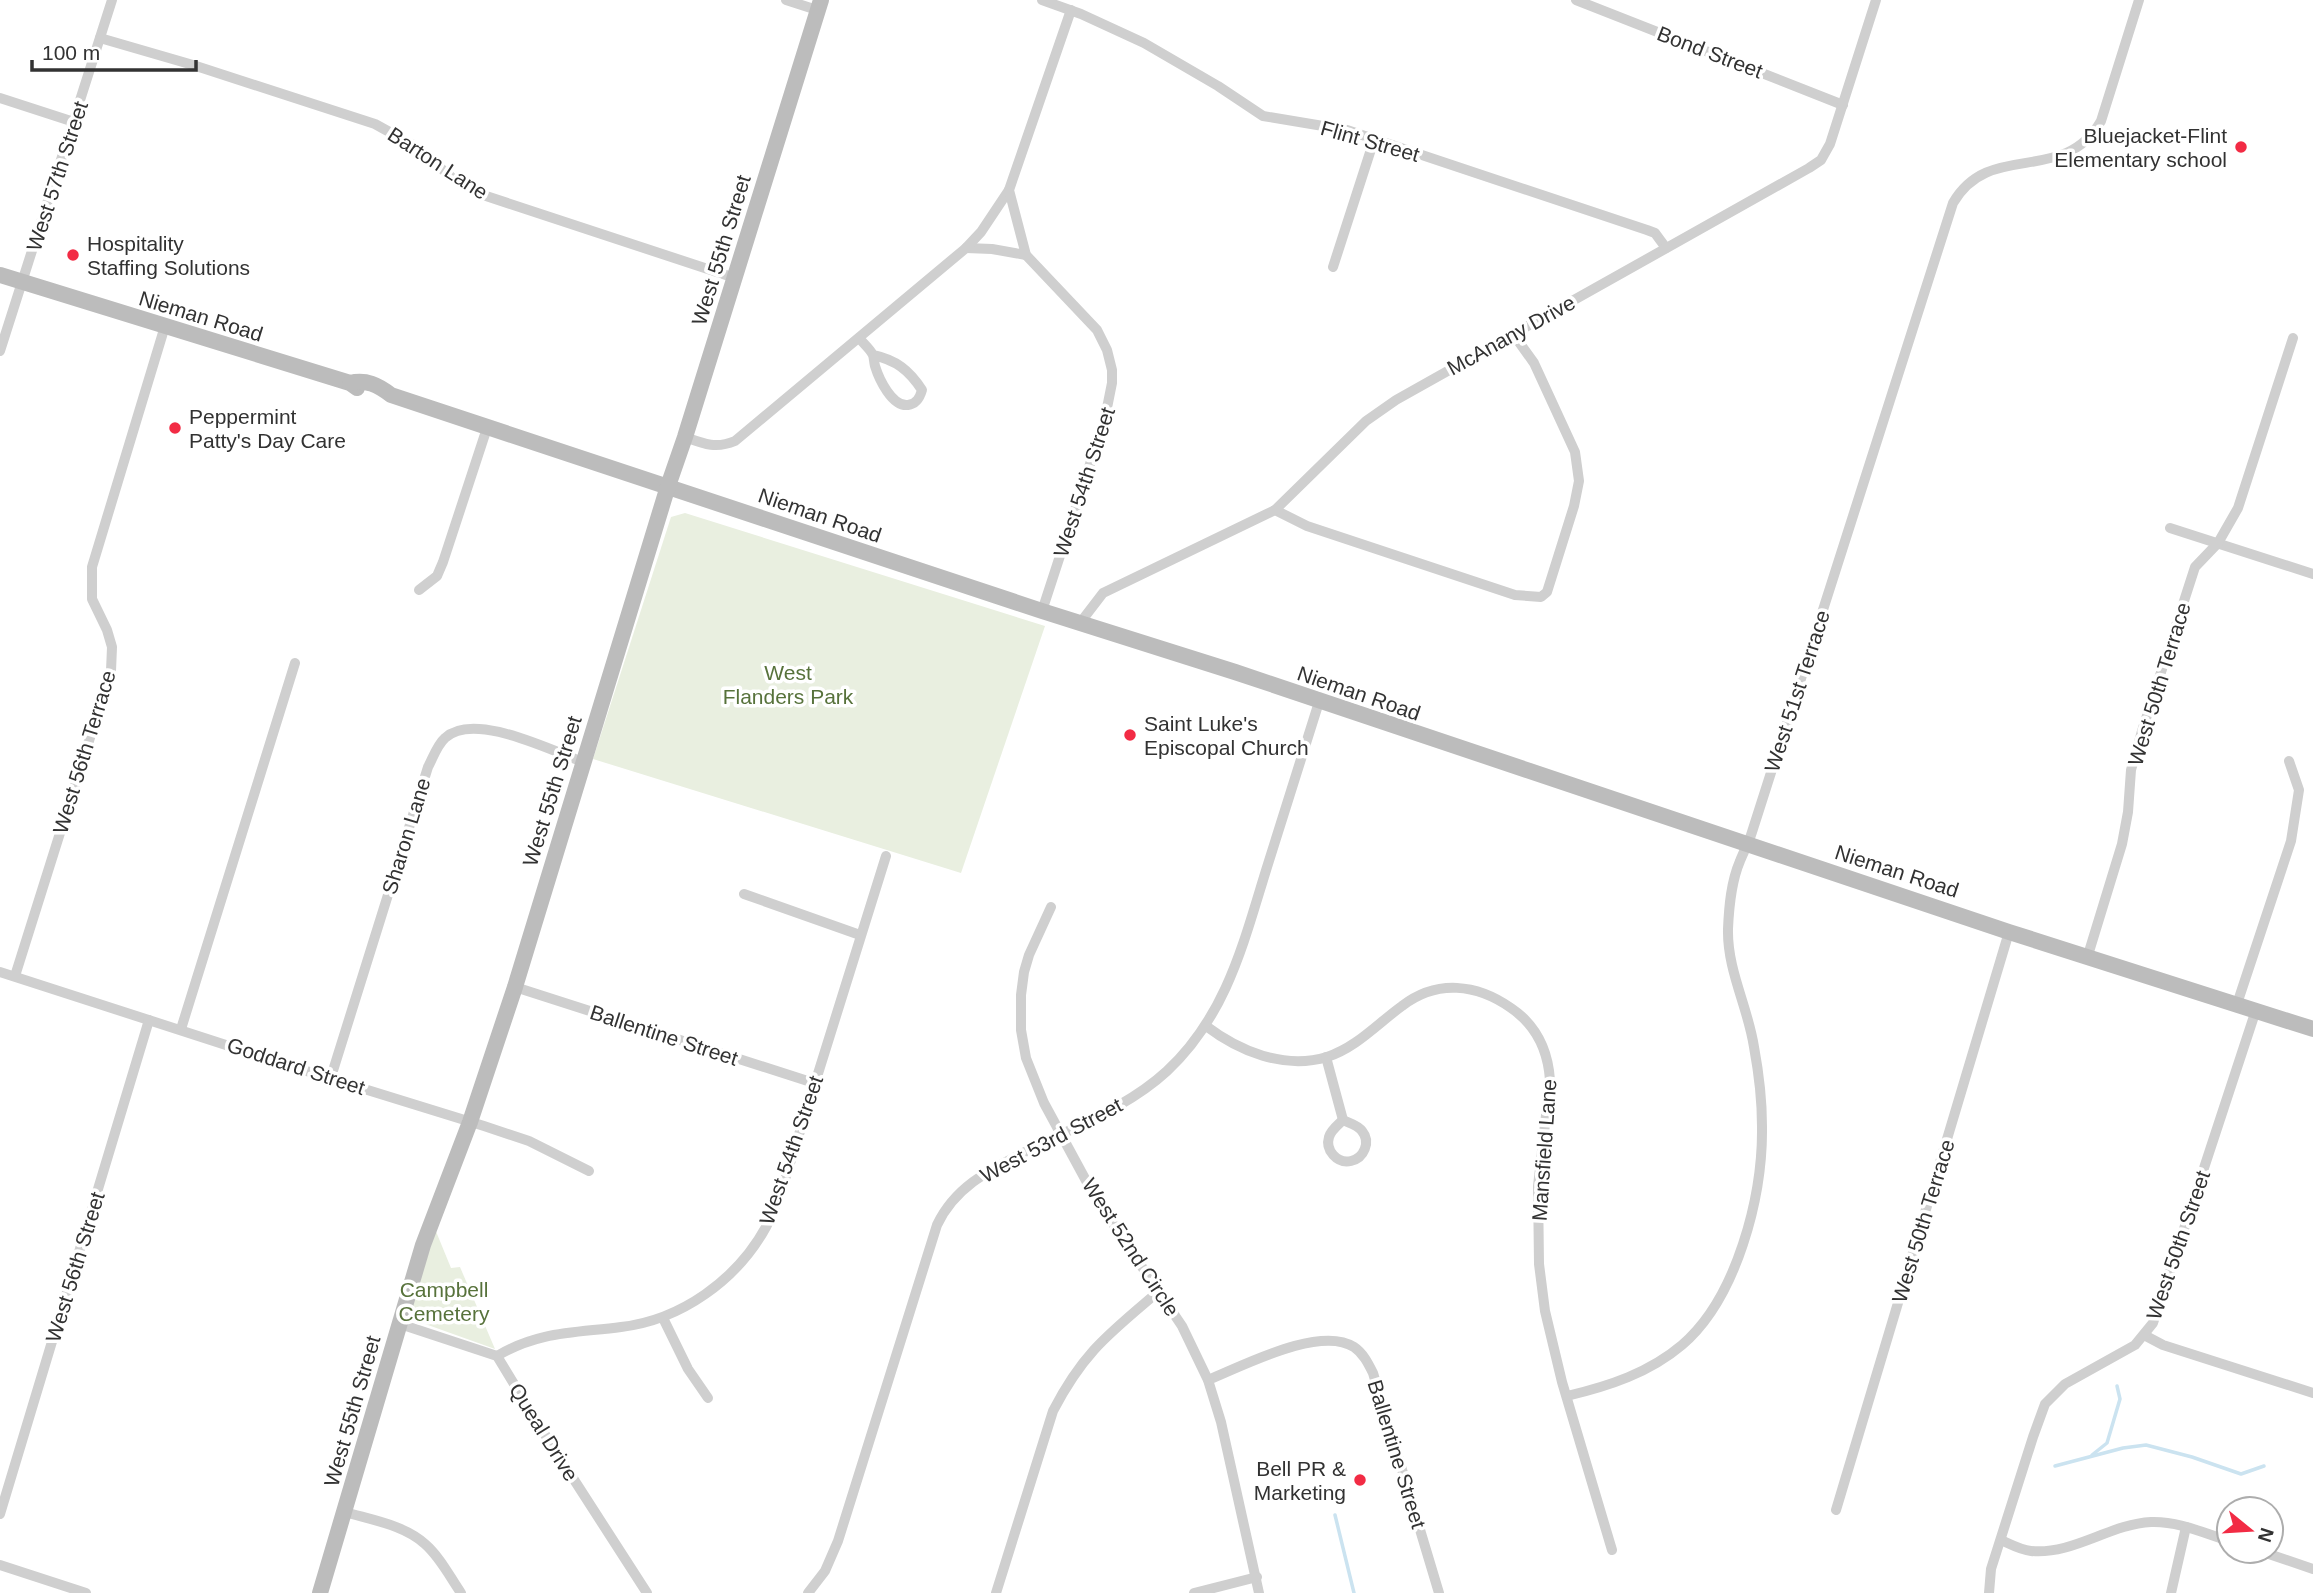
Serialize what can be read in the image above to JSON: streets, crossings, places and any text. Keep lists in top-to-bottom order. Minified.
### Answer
{"streets":{"main road":["West 55th Street","Nieman Road"],"street":["Bond Street","Flint Street","Barton Lane","West 57th Street","McAnany Drive","West 54th Street","West 50th Terrace","West 51st Terrace","West 56th Terrace","Sharon Lane","Ballentine Street","Goddard Street","West 53rd Street","Mansfield Lane","West 50th Street","West 52nd Circle","West 56th Street","Queal Drive"]},"crossings":[["Bond Street","McAnany Drive"],["Flint Street","McAnany Drive"],["Barton Lane","West 57th Street"],["Barton Lane","West 55th Street"],["West 57th Street","Nieman Road"],["West 55th Street","Nieman Road"],["West 55th Street","Sharon Lane"],["West 55th Street","Ballentine Street"],["West 55th Street","Goddard Street"],["Nieman Road","McAnany Drive"],["Nieman Road","West 54th Street"],["Nieman Road","West 50th Terrace"],["Nieman Road","West 51st Terrace"],["Nieman Road","West 56th Terrace"],["Nieman Road","West 53rd Street"],["Nieman Road","West 50th Street"],["West 54th Street","Ballentine Street"],["West 54th Street","Queal Drive"],["West 51st Terrace","Mansfield Lane"],["West 56th Terrace","Goddard Street"],["Sharon Lane","Goddard Street"],["Ballentine Street","West 52nd Circle"],["Goddard Street","West 56th Street"],["West 53rd Street","Mansfield Lane"],["West 53rd Street","West 52nd Circle"]],"parks":["West Flanders Park","Campbell Cemetery"],"places":["Bluejacket-Flint Elementary school","Hospitality Staffing Solutions","Peppermint Patty's Day Care","Saint Luke's Episcopal Church","Bell PR & Marketing"],"scale_bar":"100 m","north":"right"}
